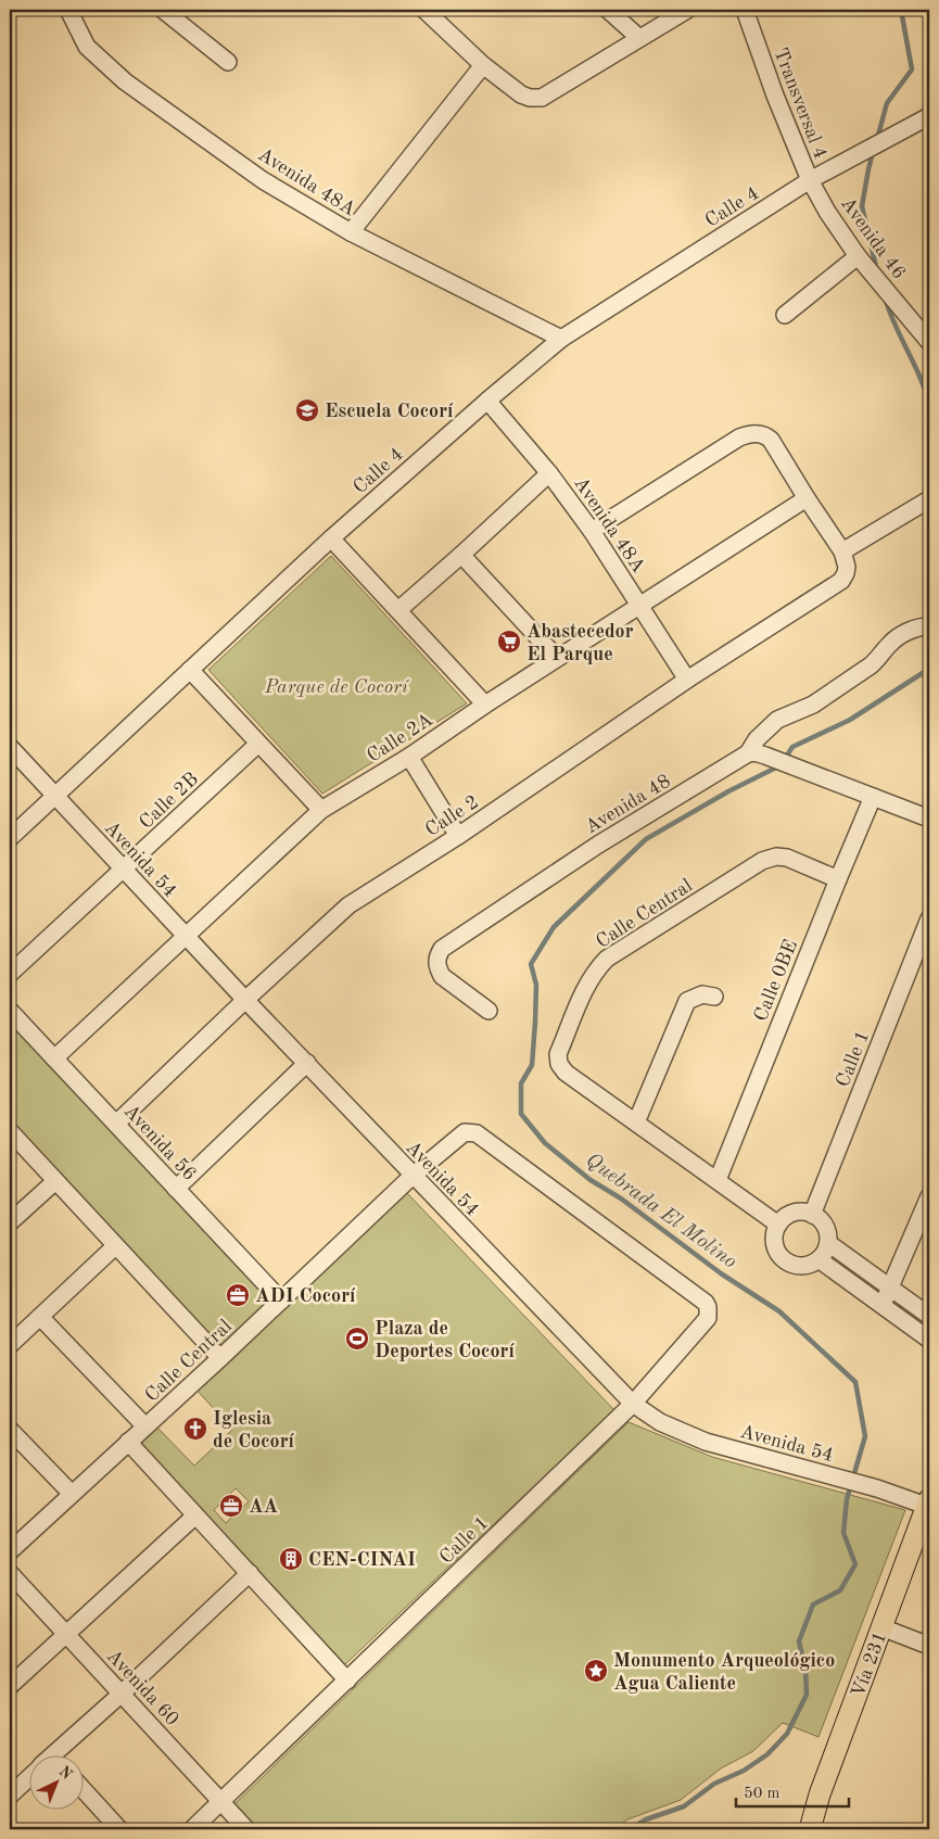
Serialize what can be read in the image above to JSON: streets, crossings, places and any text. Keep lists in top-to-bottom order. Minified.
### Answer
{"streets":{"main road":["Vía 231"],"street":["Transversal 4","Avenida 48A","Calle 4","Avenida 46","Calle 2A","Calle 2B","Avenida 48","Calle 2","Avenida 54","Calle Central","Calle 0BE","Calle 1","Avenida 56","Avenida 60"]},"crossings":[["Transversal 4","Calle 4"],["Transversal 4","Avenida 46"],["Avenida 48A","Calle 4"],["Avenida 48A","Calle 2A"],["Avenida 48A","Calle 2"],["Calle 4","Avenida 46"],["Calle 4","Avenida 54"],["Calle 2A","Avenida 54"],["Calle 2A","Avenida 56"],["Calle 2B","Avenida 54"],["Calle 2","Avenida 54"],["Calle 2","Avenida 56"],["Avenida 54","Calle Central"],["Avenida 54","Calle 1"],["Avenida 54","Vía 231"],["Calle Central","Calle 0BE"],["Calle Central","Calle 1"],["Calle Central","Avenida 56"],["Calle 1","Avenida 60"]],"water":["Quebrada El Molino"],"parks":["Parque de Cocorí"],"places":{"school or university":["Escuela Cocorí"],"supermarket":["Abastecedor El Parque"],"office":["ADI Cocorí","AA"],"sports":["Plaza de Deportes Cocorí"],"church":["Iglesia de Cocorí"],"building":["CEN-CINAI"],"place":["Monumento Arqueológico Agua Caliente"]},"scale_bar":"50 m","north":"top right"}
